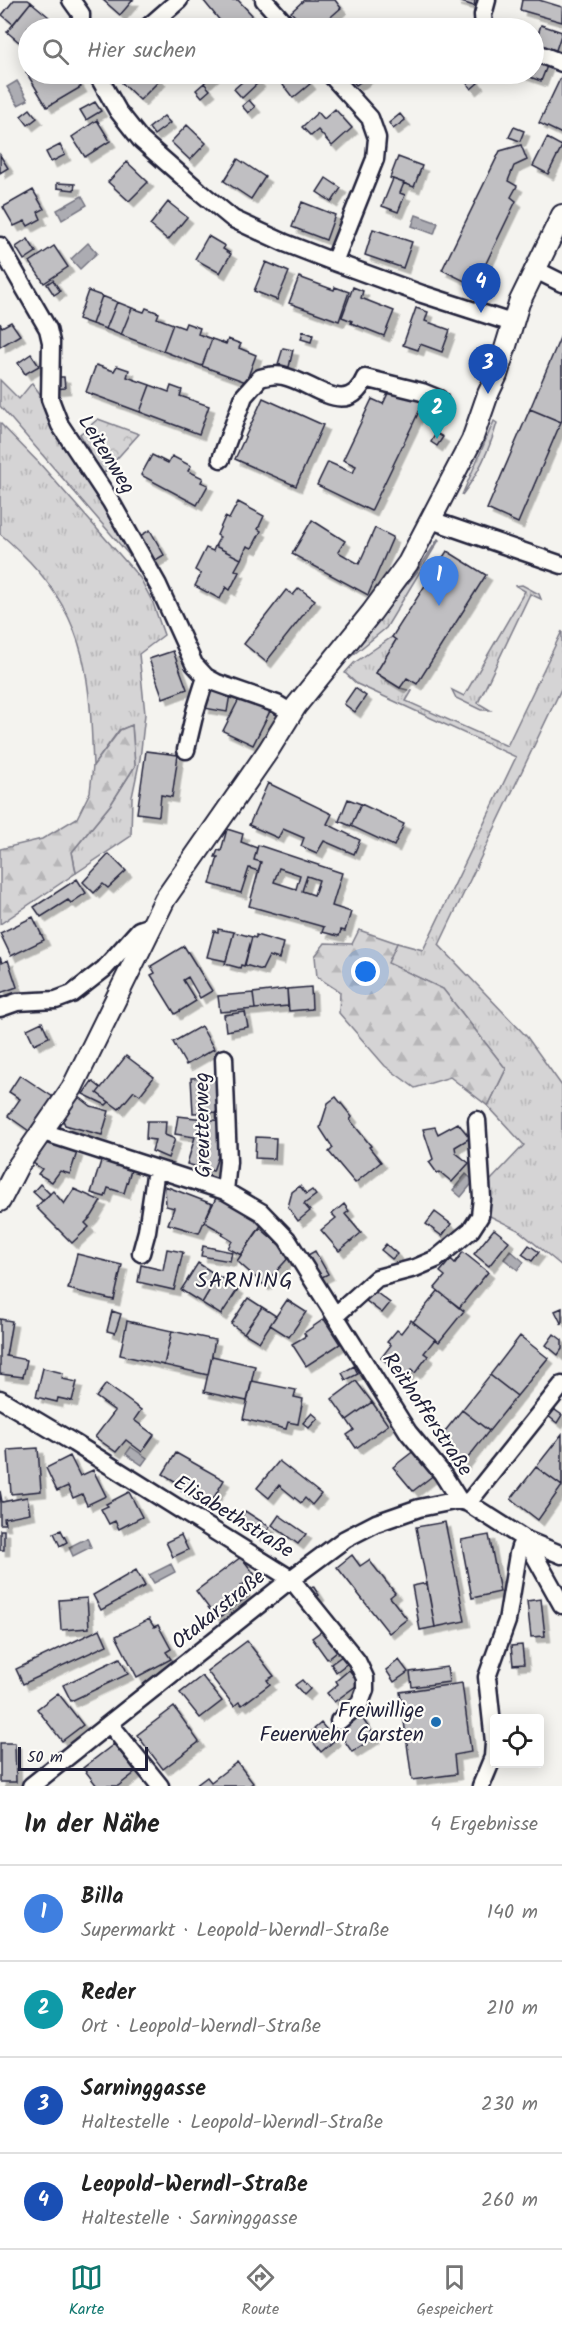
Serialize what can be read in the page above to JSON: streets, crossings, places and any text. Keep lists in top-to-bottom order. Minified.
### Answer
{"streets":{"street":["Leitenweg","Greutterweg","Reithofferstraße","Elisabethstraße","Otakarstraße"]},"crossings":[["Greutterweg","Reithofferstraße"],["Reithofferstraße","Otakarstraße"],["Elisabethstraße","Otakarstraße"]],"districts":["SARNING"],"places":["Freiwillige Feuerwehr Garsten"],"scale_bar":"50 m","page":{"search":"Hier suchen","pins":["4","3","2","1"],"scale":"50 m","heading":["In der Nähe","4 Ergebnisse"],"list":[{"mark":"1","name":"Billa","note":"Supermarkt · Leopold-Werndl-Straße","value":"140 m"},{"mark":"2","name":"Reder","note":"Ort · Leopold-Werndl-Straße","value":"210 m"},{"mark":"3","name":"Sarninggasse","note":"Haltestelle · Leopold-Werndl-Straße","value":"230 m"},{"mark":"4","name":"Leopold-Werndl-Straße","note":"Haltestelle · Sarninggasse","value":"260 m"}],"nav":["Karte","Route","Gespeichert"]}}
